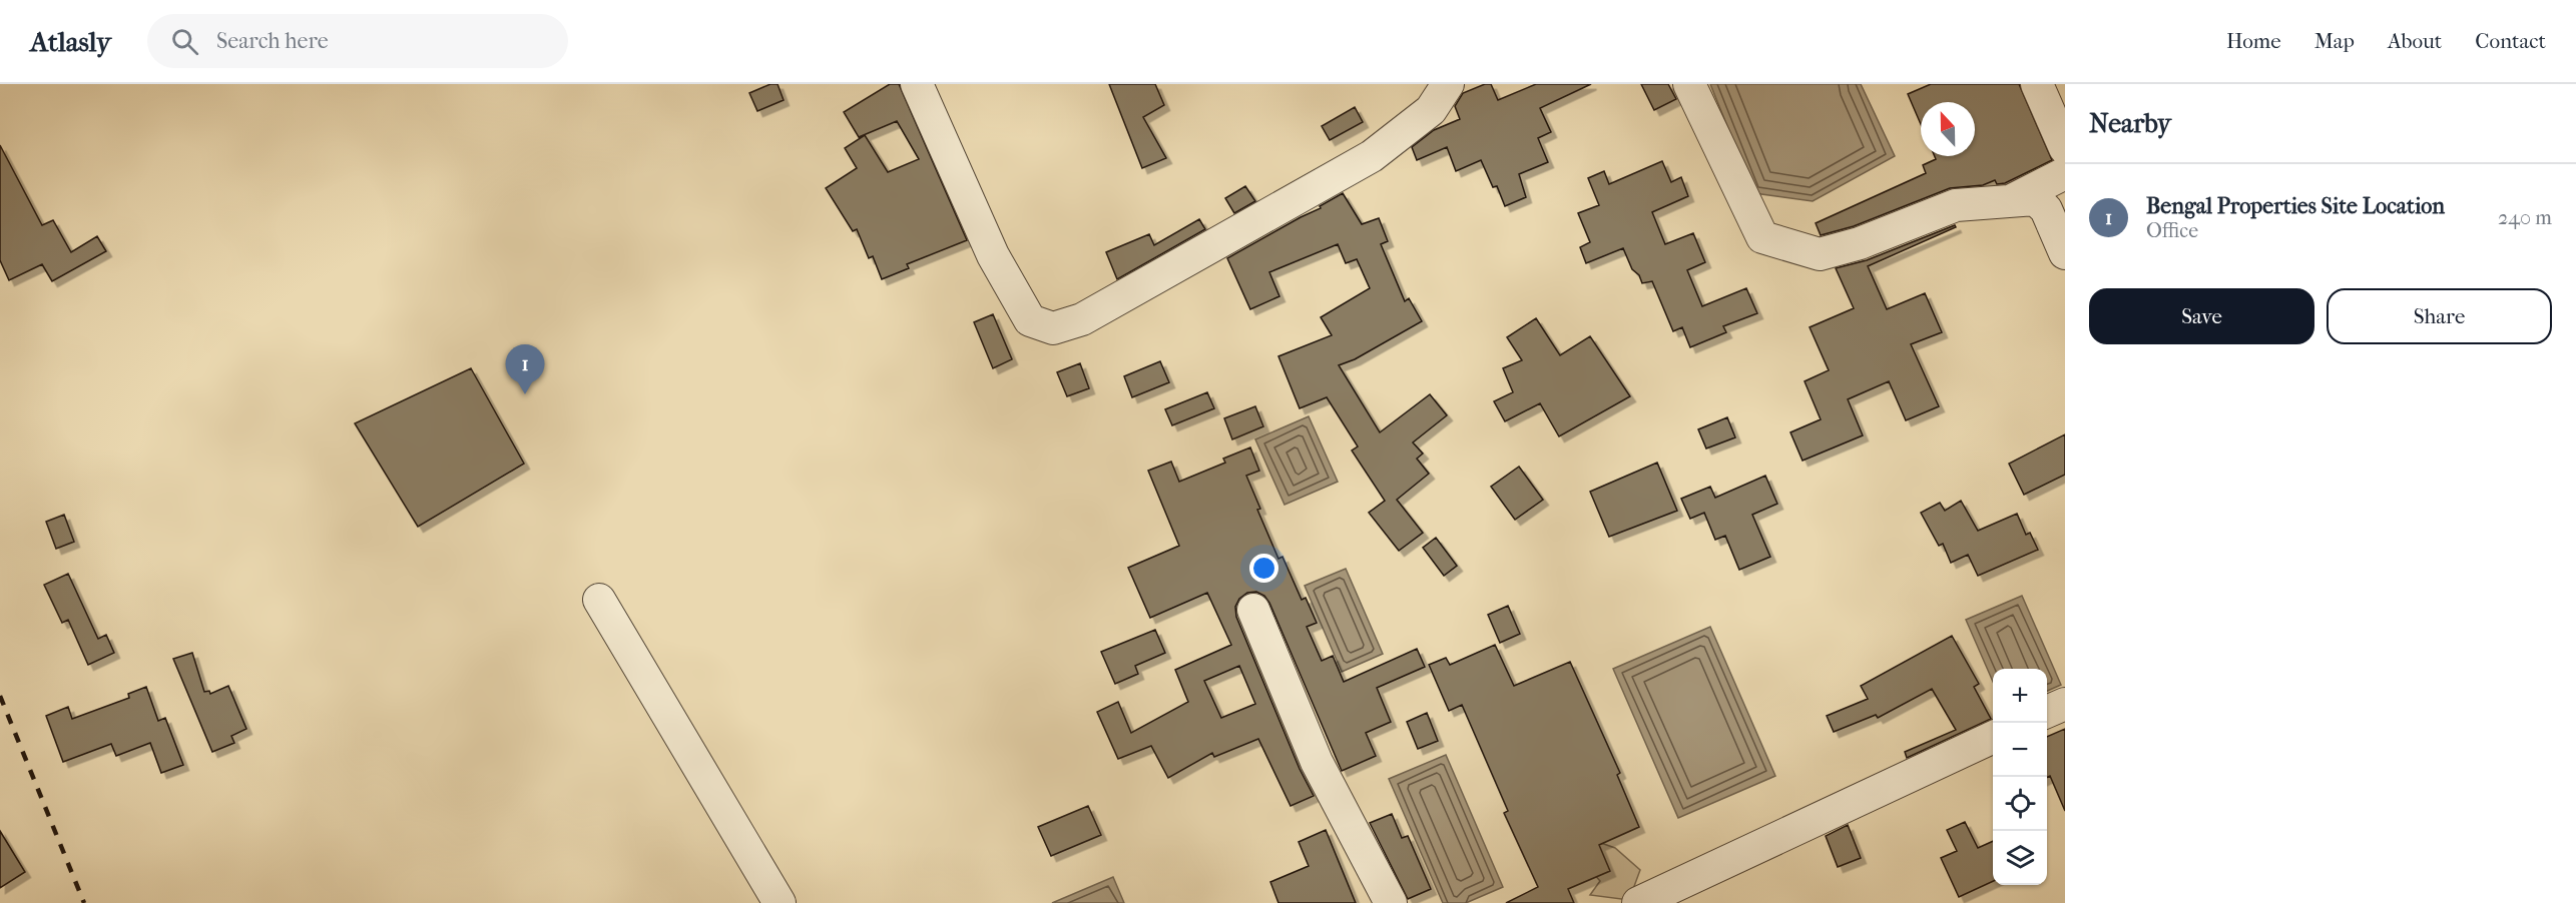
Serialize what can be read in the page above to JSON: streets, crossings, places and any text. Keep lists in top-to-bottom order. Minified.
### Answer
{"north":"top","page":{"header":"Atlasly","search":"Search here","nav":["Home","Map","About","Contact"],"heading":"Nearby","list":[{"mark":"1","name":"Bengal Properties Site Location","note":"Office","value":"240 m"}],"buttons":["Save","Share"],"pins":"1","map_buttons":["+","−"]}}
